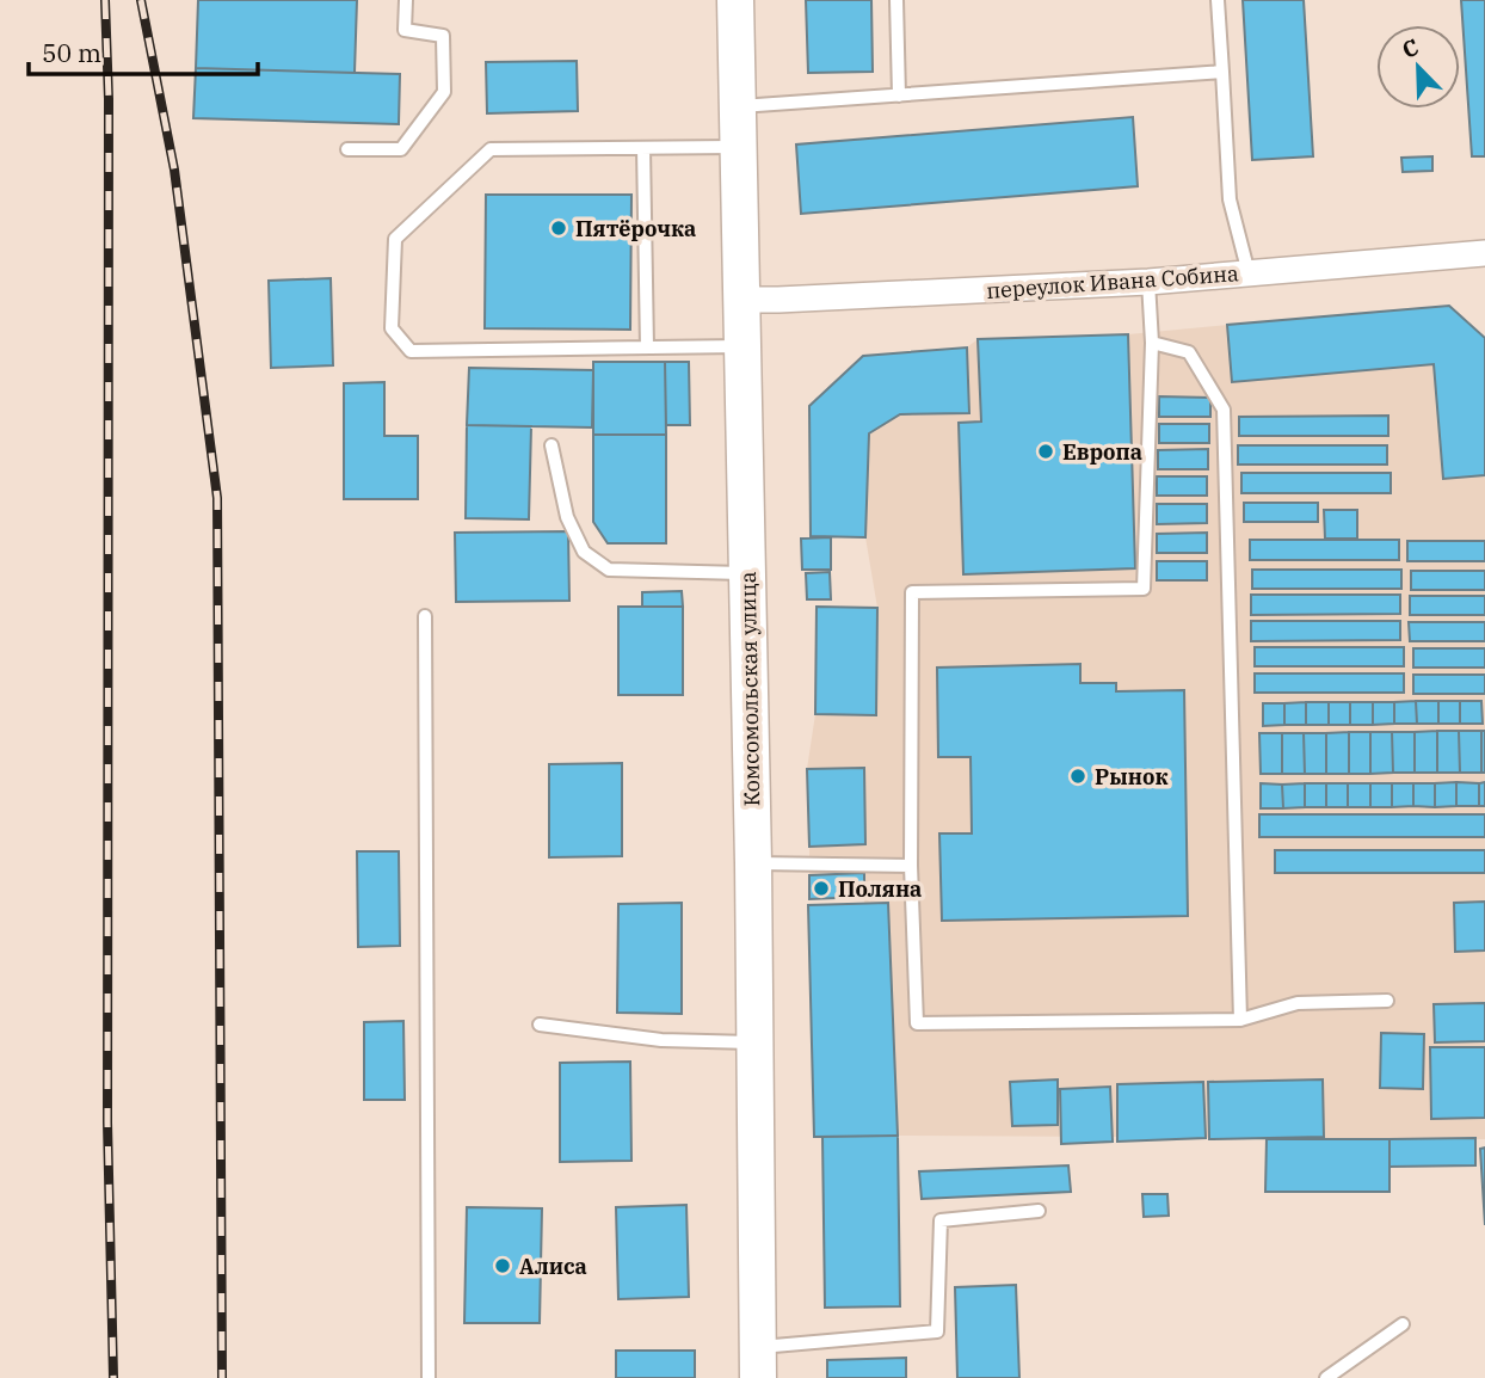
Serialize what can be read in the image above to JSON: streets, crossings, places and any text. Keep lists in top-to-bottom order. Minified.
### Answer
{"streets":{"main road":["Комсомольская улица"],"street":["переулок Ивана Собина"]},"crossings":[["переулок Ивана Собина","Комсомольская улица"]],"places":["Пятёрочка","Европа","Рынок","Поляна","Алиса"],"scale_bar":"50 m","north":"top left"}
